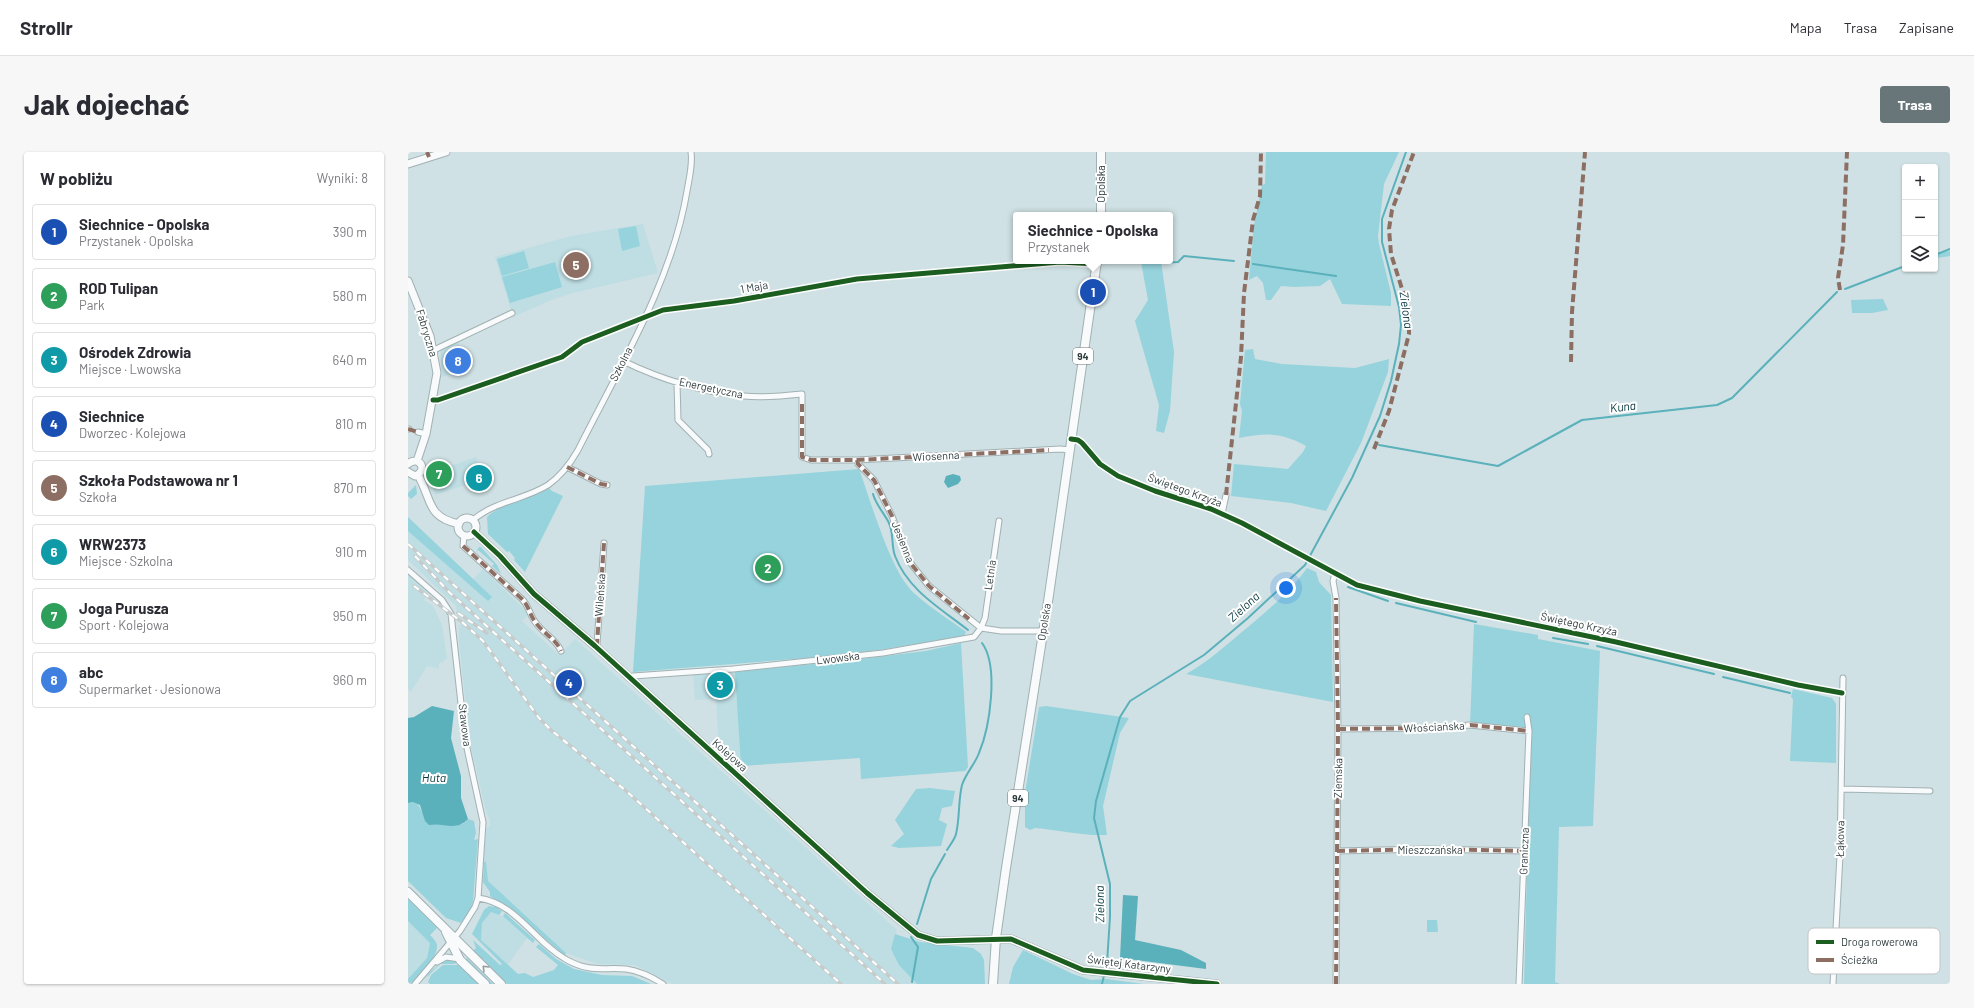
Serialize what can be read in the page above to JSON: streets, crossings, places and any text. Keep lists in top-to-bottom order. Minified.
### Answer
{"streets":{"main road":["Opolska","94"],"street":["1 Maja","Fabryczna","Szkolna","Energetyczna","Wiosenna","Świętego Krzyża","Jesienna","Letnia","Wileńska","Lwowska","Stawowa","Włościańska","Kolejowa","Ziemska","Łąkowa","Mieszczańska","Graniczna","Świętej Katarzyny"]},"crossings":[["Opolska","Wiosenna"],["Opolska","Świętego Krzyża"],["Opolska","Kolejowa"],["Opolska","Świętej Katarzyny"],["1 Maja","Fabryczna"],["1 Maja","Szkolna"],["Szkolna","Energetyczna"],["Szkolna","Kolejowa"],["Energetyczna","Wiosenna"],["Wiosenna","Jesienna"],["Świętego Krzyża","Ziemska"],["Świętego Krzyża","Łąkowa"],["Jesienna","Letnia"],["Jesienna","Lwowska"],["Letnia","Lwowska"],["Wileńska","Kolejowa"],["Lwowska","Kolejowa"],["Włościańska","Ziemska"],["Włościańska","Graniczna"],["Kolejowa","Świętej Katarzyny"],["Ziemska","Mieszczańska"],["Mieszczańska","Graniczna"]],"water":["Zielona","Kuna","Huta"],"legend":["Droga rowerowa","Ścieżka"],"page":{"header":"Strollr","nav":["Mapa","Trasa","Zapisane"],"buttons":"Trasa","title":"Jak dojechać","heading":["W pobliżu","Wyniki: 8"],"map_buttons":["+","−"],"list":[{"mark":"1","name":"Siechnice - Opolska","note":"Przystanek · Opolska","value":"390 m"},{"mark":"2","name":"ROD Tulipan","note":"Park","value":"580 m"},{"mark":"3","name":"Ośrodek Zdrowia","note":"Miejsce · Lwowska","value":"640 m"},{"mark":"4","name":"Siechnice","note":"Dworzec · Kolejowa","value":"810 m"},{"mark":"5","name":"Szkoła Podstawowa nr 1","note":"Szkoła","value":"870 m"},{"mark":"6","name":"WRW2373","note":"Miejsce · Szkolna","value":"910 m"},{"mark":"7","name":"Joga Purusza","note":"Sport · Kolejowa","value":"950 m"},{"mark":"8","name":"abc","note":"Supermarket · Jesionowa","value":"960 m"}],"popup":["Siechnice - Opolska","Przystanek"],"pins":["5","1","8","7","6","2","4","3"]}}
